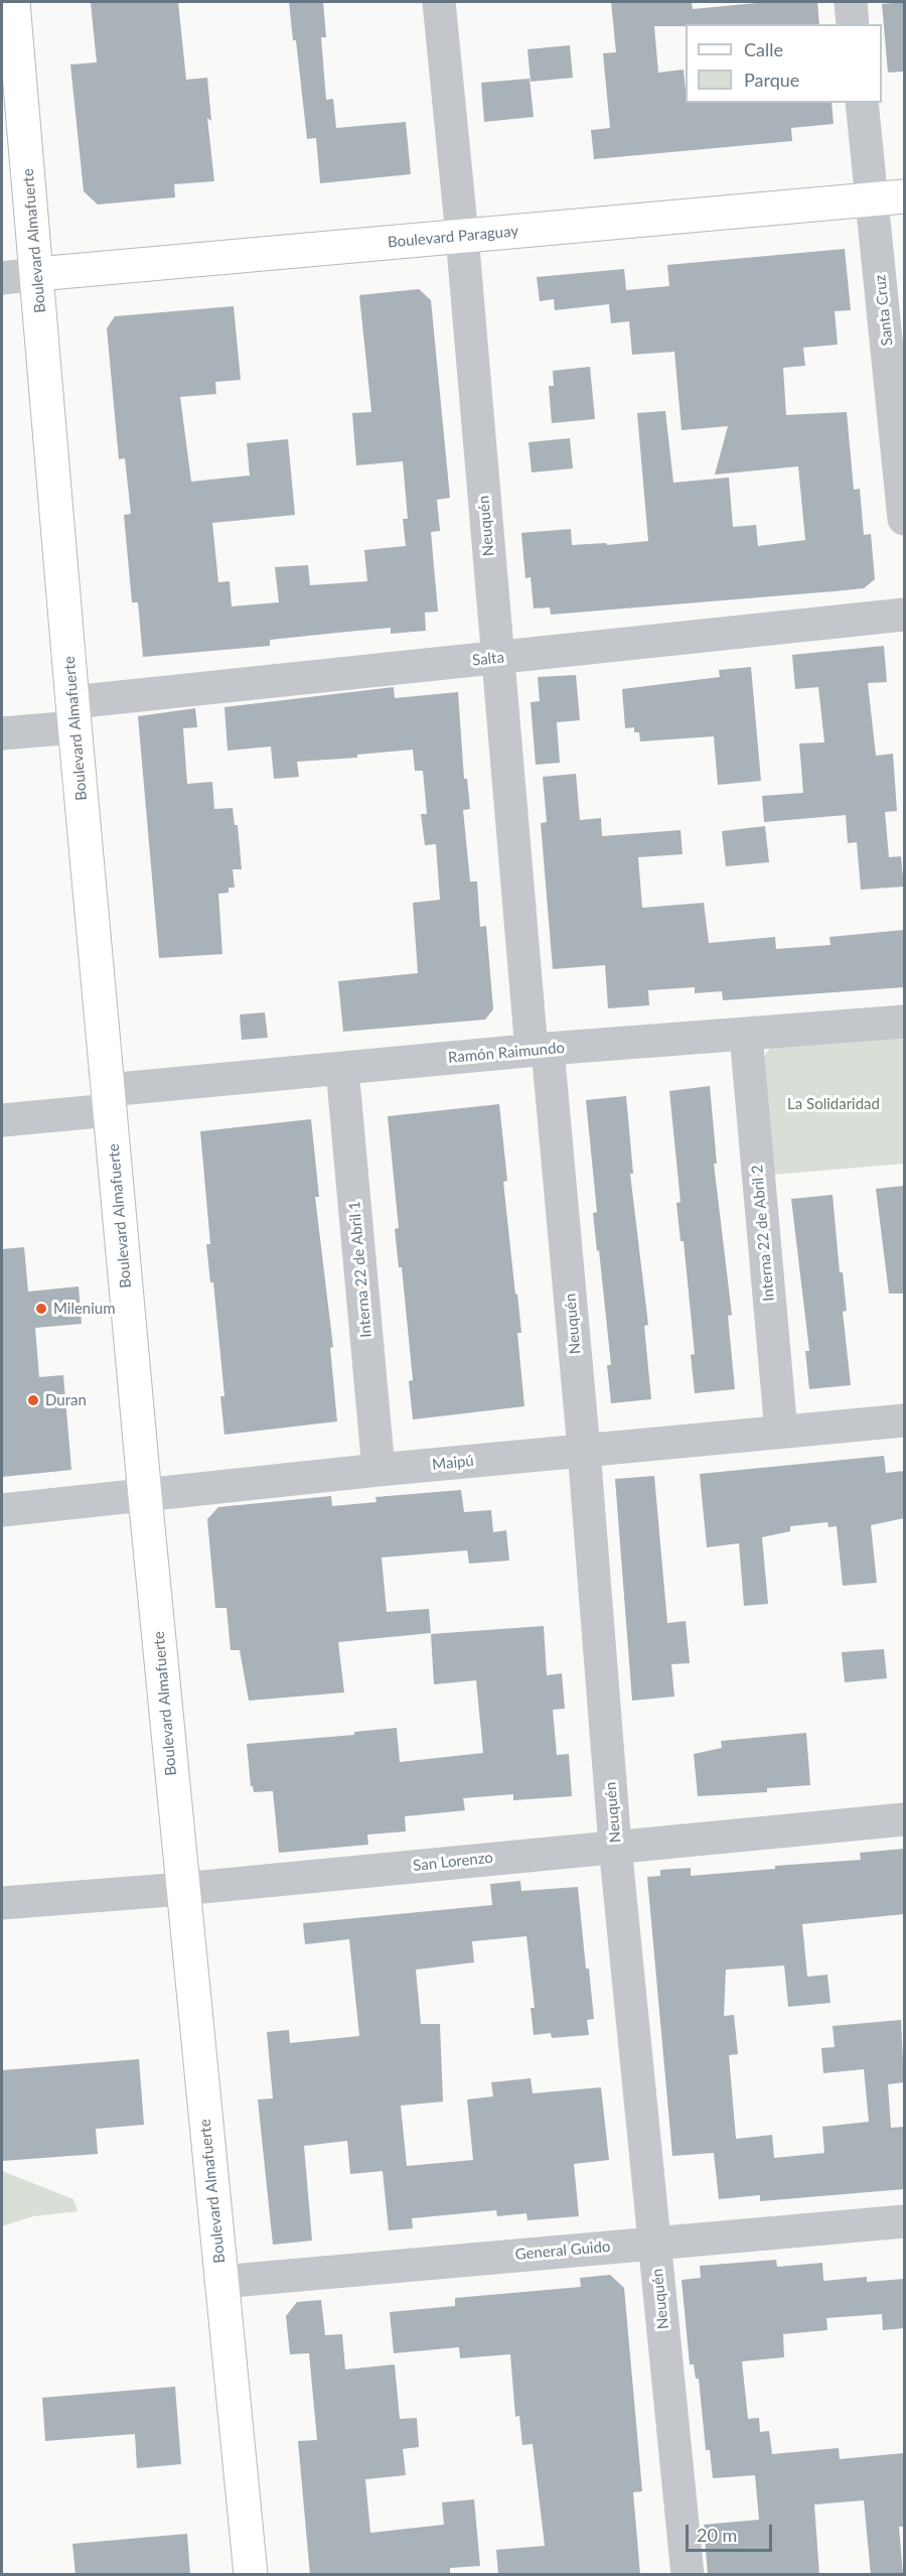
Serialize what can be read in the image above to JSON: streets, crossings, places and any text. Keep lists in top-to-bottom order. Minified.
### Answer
{"streets":{"main road":["Boulevard Paraguay","Boulevard Almafuerte"],"street":["Santa Cruz","Neuquén","Salta","Ramón Raimundo","Interna 22 de Abril 2","Interna 22 de Abril 1","Maipú","San Lorenzo","General Guido"]},"crossings":[["Boulevard Paraguay","Boulevard Almafuerte"],["Boulevard Paraguay","Santa Cruz"],["Boulevard Paraguay","Neuquén"],["Boulevard Almafuerte","Salta"],["Boulevard Almafuerte","Ramón Raimundo"],["Boulevard Almafuerte","Maipú"],["Boulevard Almafuerte","San Lorenzo"],["Boulevard Almafuerte","General Guido"],["Neuquén","Salta"],["Neuquén","Ramón Raimundo"],["Neuquén","Maipú"],["Neuquén","San Lorenzo"],["Neuquén","General Guido"],["Ramón Raimundo","Interna 22 de Abril 2"],["Ramón Raimundo","Interna 22 de Abril 1"],["Interna 22 de Abril 2","Maipú"],["Interna 22 de Abril 1","Maipú"]],"parks":["La Solidaridad"],"places":["Milenium","Duran"],"legend":["Calle","Parque"],"scale_bar":"20 m"}
